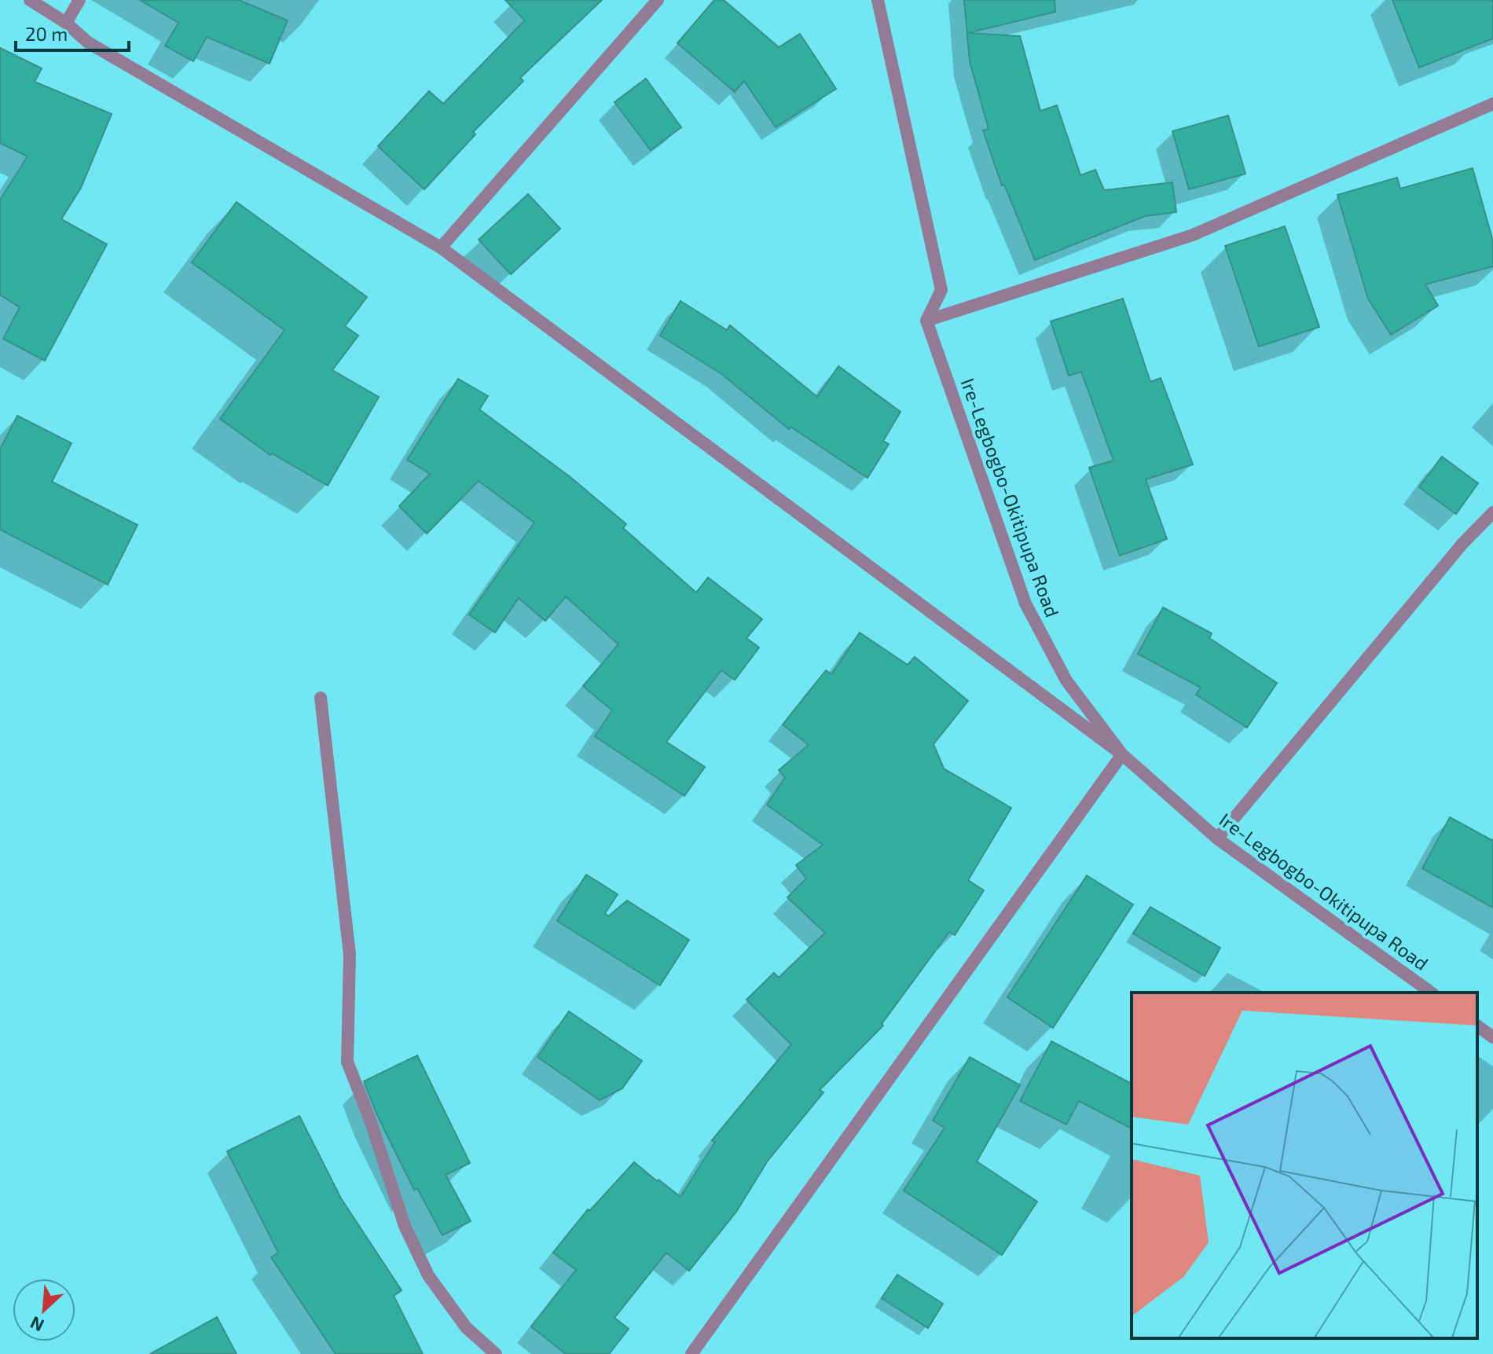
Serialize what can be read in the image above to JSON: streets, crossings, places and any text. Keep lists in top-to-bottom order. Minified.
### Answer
{"streets":{"street":["Ire-Legbogbo-Okitipupa Road"]},"scale_bar":"20 m","north":"bottom left"}
